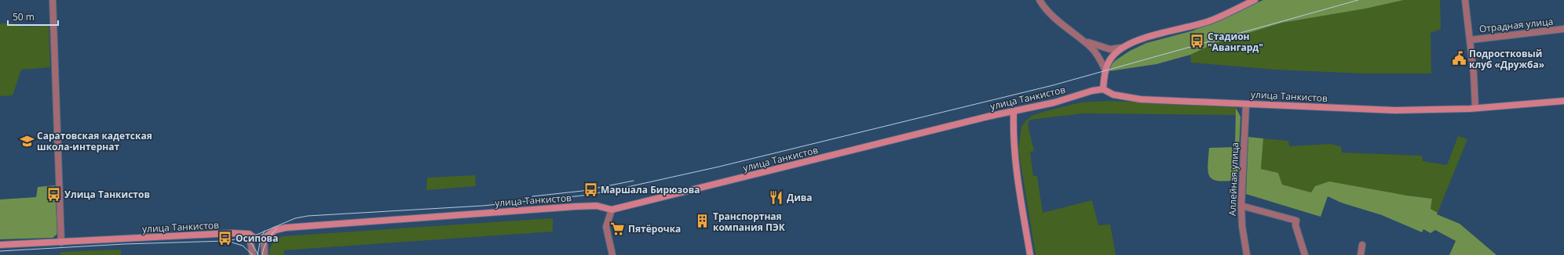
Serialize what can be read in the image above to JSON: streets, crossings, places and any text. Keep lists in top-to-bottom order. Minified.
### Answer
{"streets":{"main road":["улица Танкистов"],"street":["Отрадная улица","Аллейная улица"]},"crossings":[["улица Танкистов","Аллейная улица"]],"places":{"bus stop":["Стадион \"Авангард\"","Маршала Бирюзова","Улица Танкистов","Осипова"],"public building":["Подростковый клуб «Дружба»"],"school or university":["Саратовская кадетская школа-интернат"],"restaurant":["Дива"],"building":["Транспортная компания ПЭК"],"supermarket":["Пятёрочка"]},"scale_bar":"50 m"}
